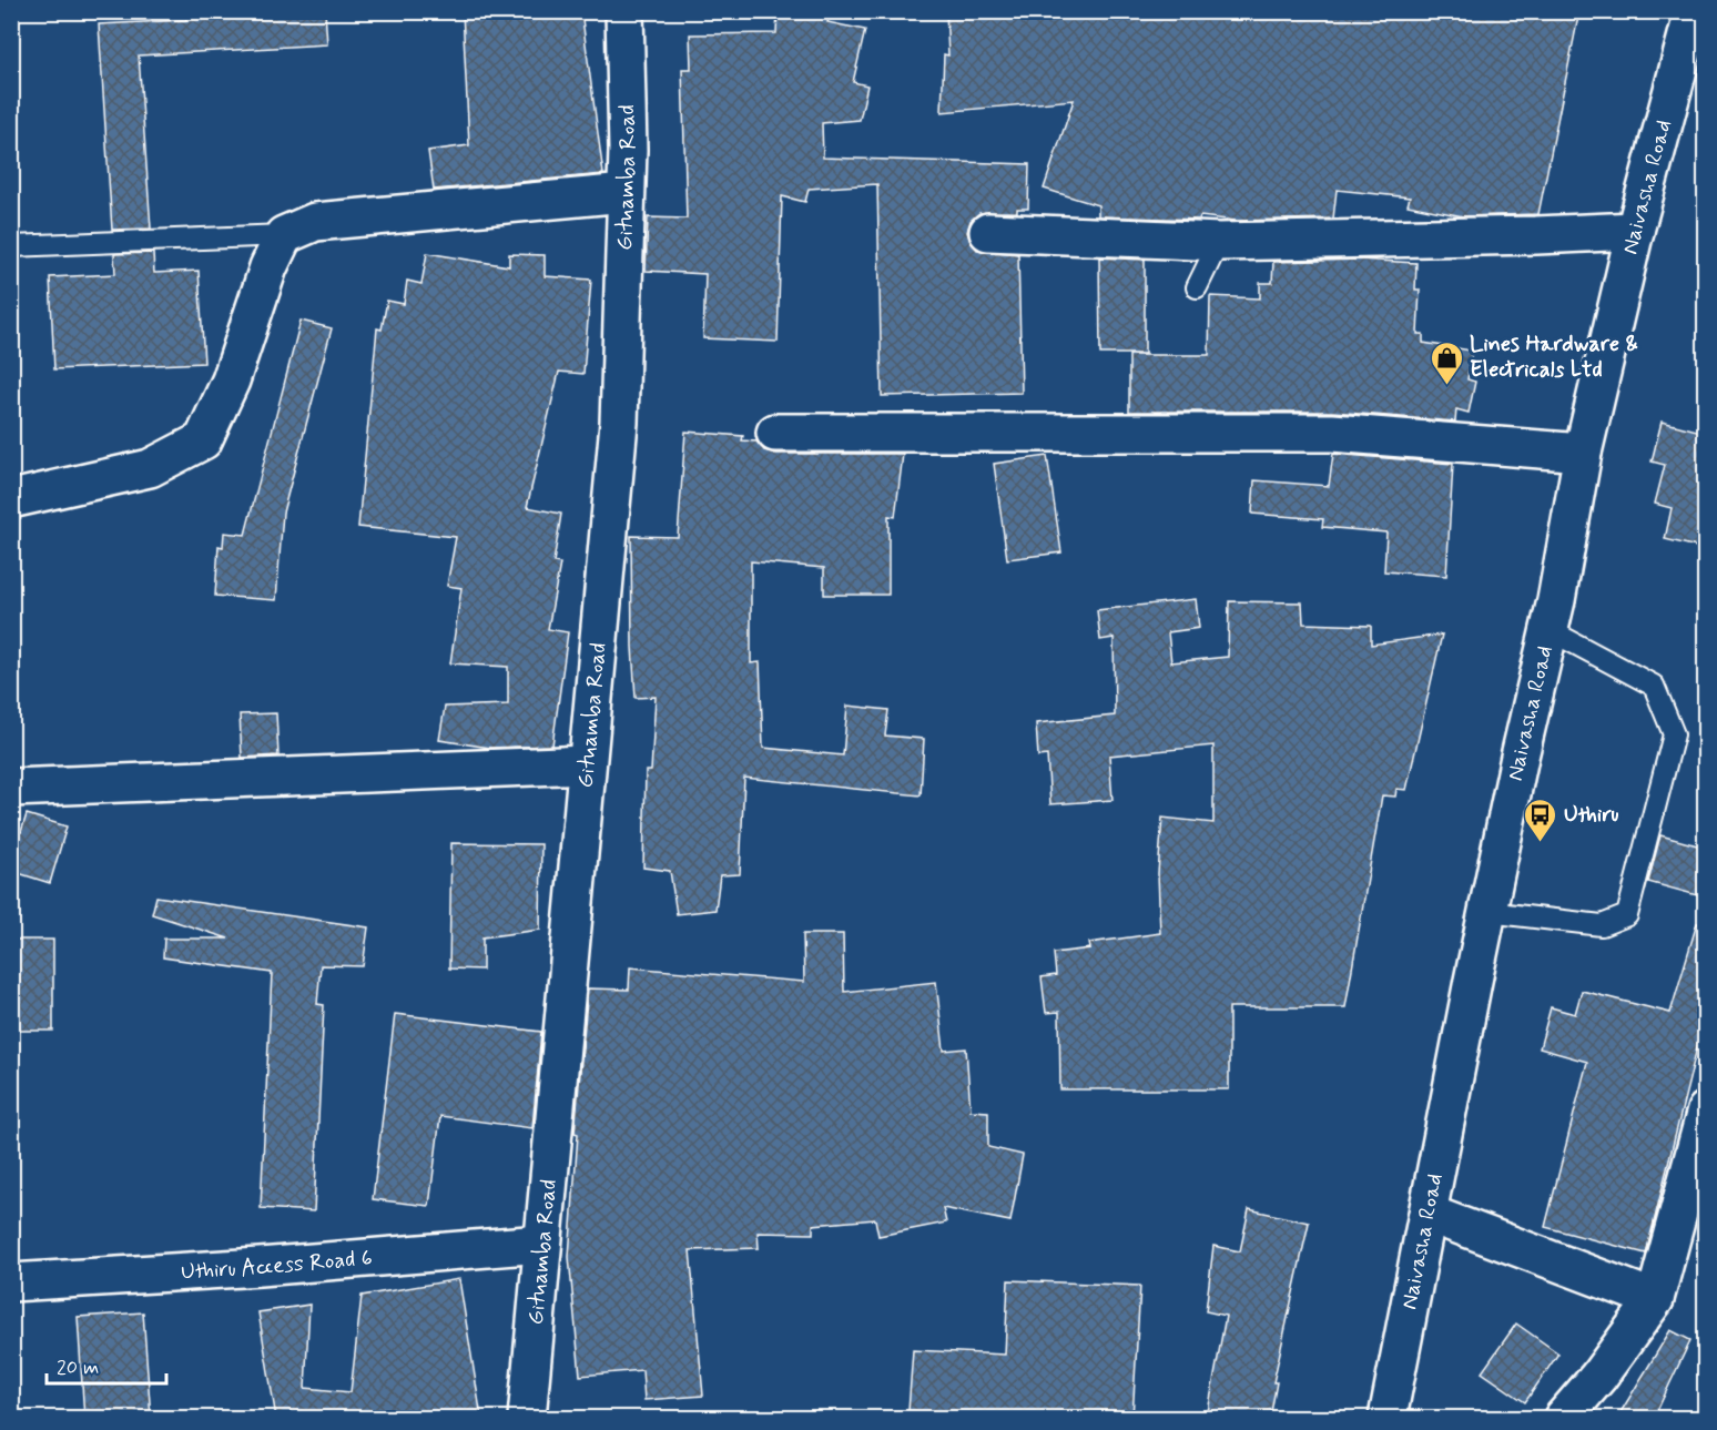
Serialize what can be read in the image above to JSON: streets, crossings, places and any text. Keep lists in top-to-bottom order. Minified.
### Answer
{"streets":{"street":["Gituamba Road","Naivasha Road","Uthiru Access Road 6"]},"crossings":[["Gituamba Road","Uthiru Access Road 6"]],"places":{"shop":["Lines Hardware & Electricals Ltd"],"bus stop":["Uthiru"]},"scale_bar":"20 m"}
